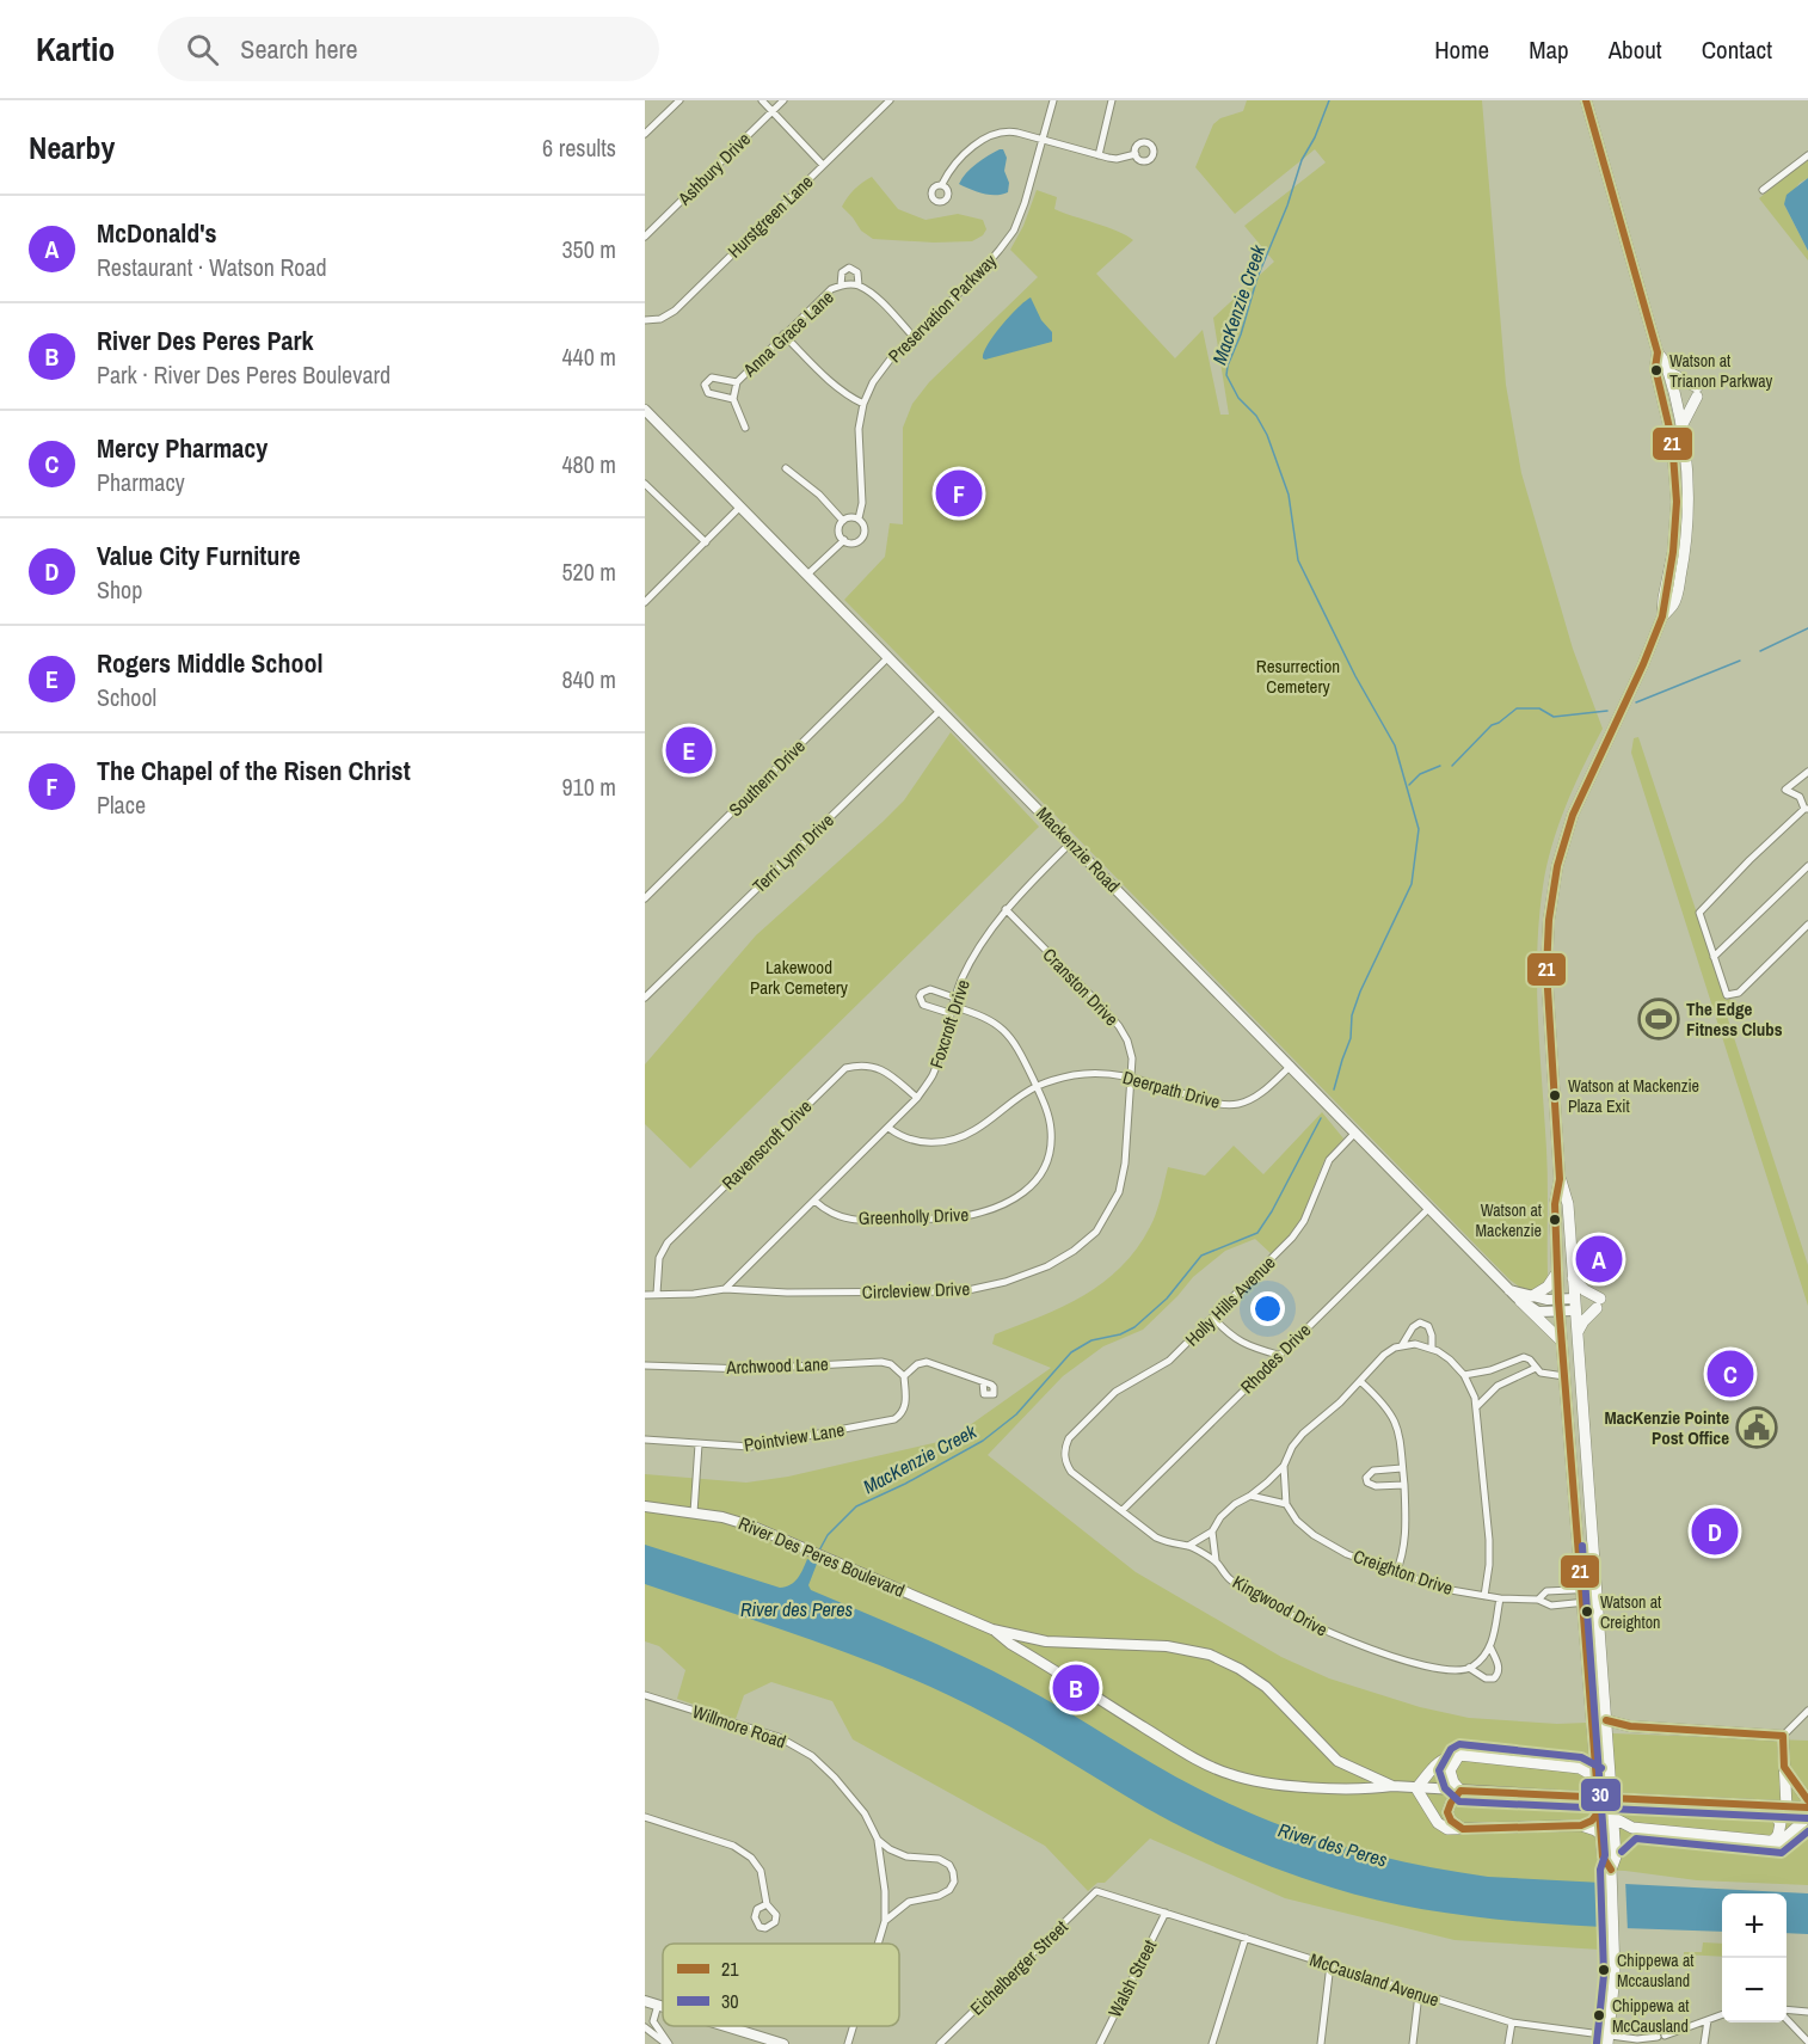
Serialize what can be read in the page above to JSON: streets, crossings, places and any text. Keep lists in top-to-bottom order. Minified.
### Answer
{"streets":{"main road":["Mackenzie Road","River Des Peres Boulevard"],"street":["Ashbury Drive","Hurstgreen Lane","Preservation Parkway","Anna Grace Lane","Southern Drive","Terri Lynn Drive","Cranston Drive","Foxcroft Drive","Deerpath Drive","Ravenscroft Drive","Greenholly Drive","Circleview Drive","Holly Hills Avenue","Rhodes Drive","Archwood Lane","Pointview Lane","Creighton Drive","Kingwood Drive","Willmore Road","Eichelberger Street","Walsh Street","McCausland Avenue"]},"crossings":[["Preservation Parkway","Anna Grace Lane"],["Preservation Parkway","Mackenzie Road"],["Southern Drive","Mackenzie Road"],["Mackenzie Road","Terri Lynn Drive"],["Mackenzie Road","Foxcroft Drive"],["Mackenzie Road","Deerpath Drive"],["Mackenzie Road","Holly Hills Avenue"],["Mackenzie Road","Rhodes Drive"],["Cranston Drive","Foxcroft Drive"],["Cranston Drive","Deerpath Drive"],["Cranston Drive","Circleview Drive"],["Foxcroft Drive","Deerpath Drive"],["Foxcroft Drive","Ravenscroft Drive"],["Foxcroft Drive","Greenholly Drive"],["Foxcroft Drive","Circleview Drive"],["Deerpath Drive","Greenholly Drive"],["Deerpath Drive","Circleview Drive"],["Ravenscroft Drive","Circleview Drive"],["Holly Hills Avenue","Kingwood Drive"],["Rhodes Drive","Kingwood Drive"],["Archwood Lane","Pointview Lane"],["Eichelberger Street","McCausland Avenue"],["Walsh Street","McCausland Avenue"]],"water":["MacKenzie Creek","River des Peres"],"parks":["Resurrection Cemetery","Lakewood Park Cemetery"],"places":{"other":["Watson at Trianon Parkway","Watson at Mackenzie Plaza Exit","Watson at Mackenzie","Watson at Creighton","Chippewa at Mccausland","Chippewa at McCausland"],"sports":["The Edge Fitness Clubs"],"public building":["MacKenzie Pointe Post Office"]},"lines":["transit line 21","transit line 30"],"legend":["21","30"],"page":{"header":"Kartio","search":"Search here","nav":["Home","Map","About","Contact"],"heading":["Nearby","6 results"],"list":[{"mark":"A","name":"McDonald's","note":"Restaurant · Watson Road","value":"350 m"},{"mark":"B","name":"River Des Peres Park","note":"Park · River Des Peres Boulevard","value":"440 m"},{"mark":"C","name":"Mercy Pharmacy","note":"Pharmacy","value":"480 m"},{"mark":"D","name":"Value City Furniture","note":"Shop","value":"520 m"},{"mark":"E","name":"Rogers Middle School","note":"School","value":"840 m"},{"mark":"F","name":"The Chapel of the Risen Christ","note":"Place","value":"910 m"}],"pins":["F","E","A","C","D","B"],"map_buttons":["+","−"]}}
